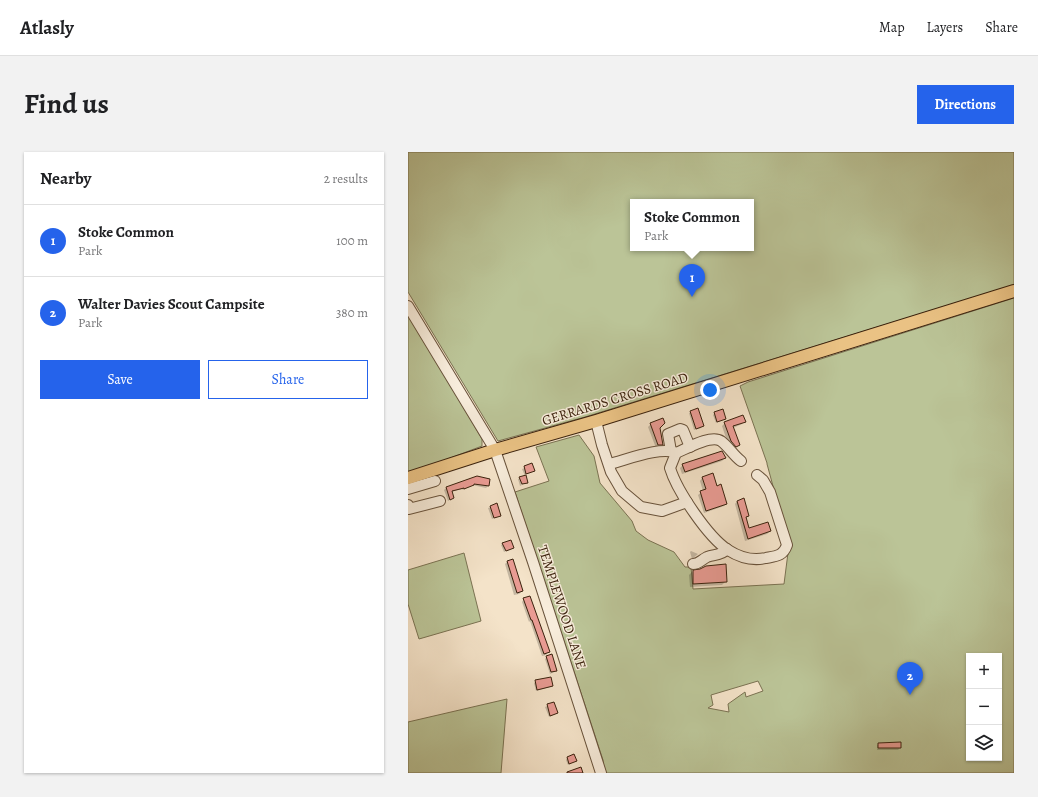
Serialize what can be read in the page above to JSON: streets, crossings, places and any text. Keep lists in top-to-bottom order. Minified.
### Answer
{"streets":{"main road":["GERRARDS CROSS ROAD"],"street":["TEMPLEWOOD LANE"]},"crossings":[["GERRARDS CROSS ROAD","TEMPLEWOOD LANE"]],"page":{"header":"Atlasly","nav":["Map","Layers","Share"],"title":"Find us","buttons":["Directions",["Save","Share"]],"heading":["Nearby","2 results"],"popup":["Stoke Common","Park"],"list":[{"mark":"1","name":"Stoke Common","note":"Park","value":"100 m"},{"mark":"2","name":"Walter Davies Scout Campsite","note":"Park","value":"380 m"}],"pins":["1","2"],"map_buttons":["+","−"]}}
